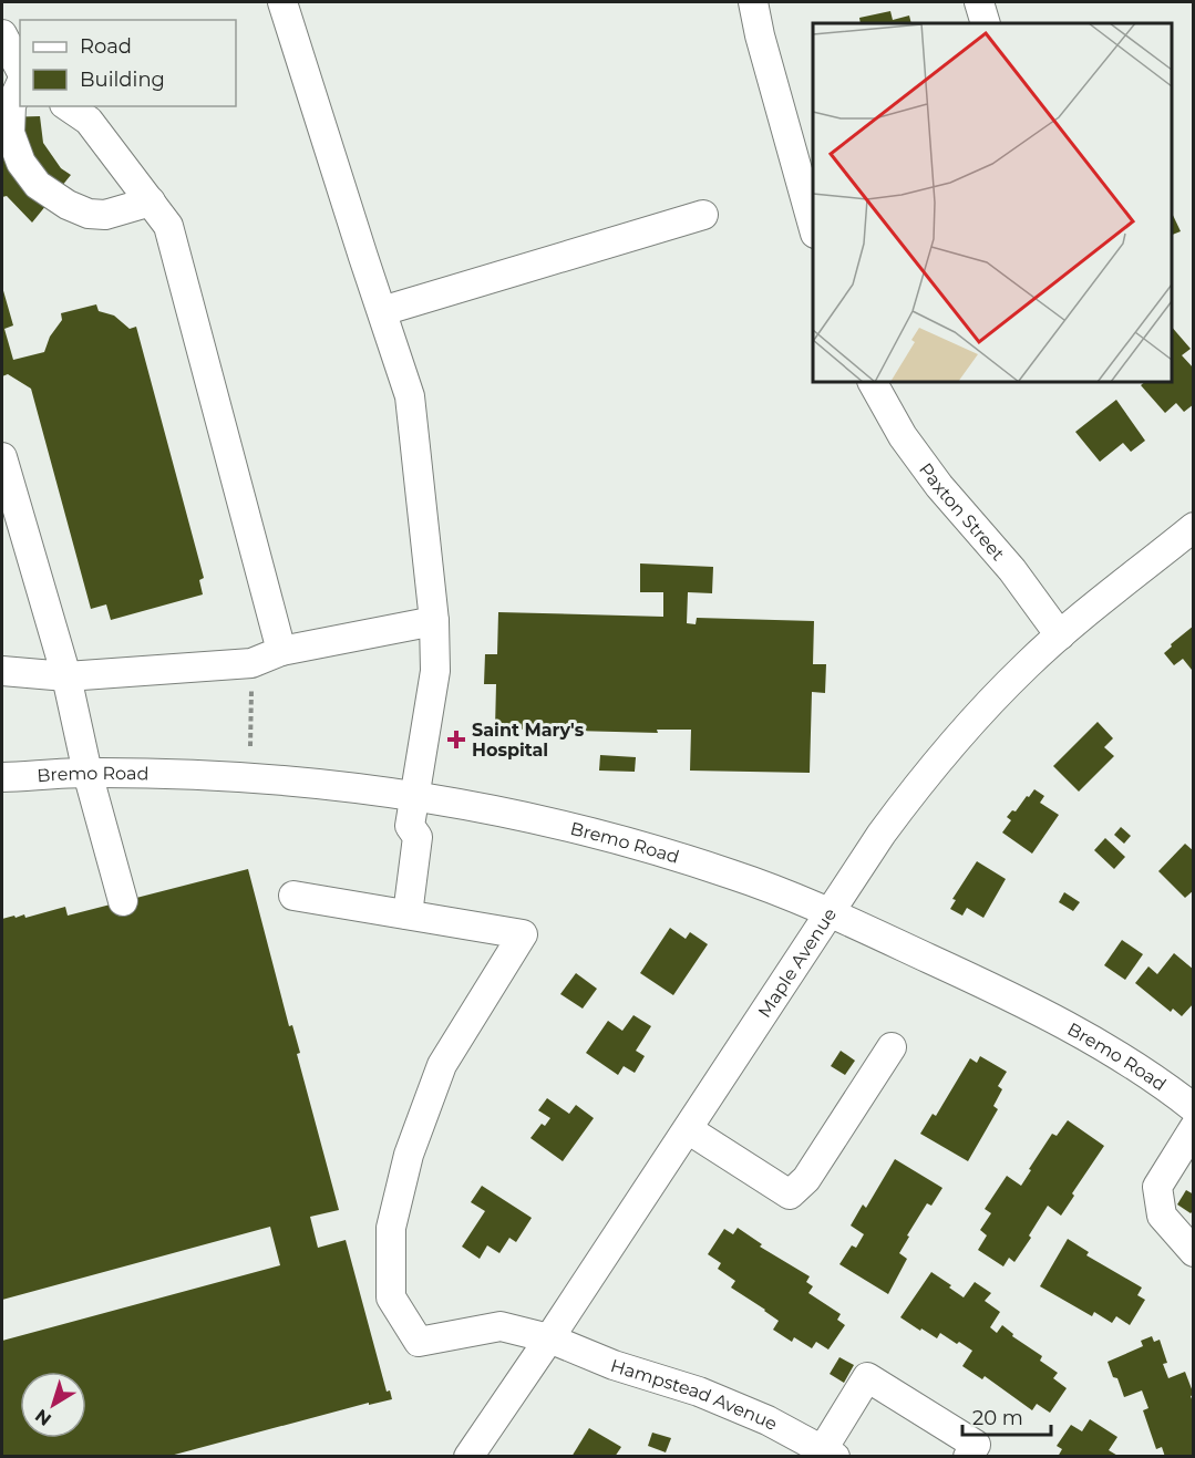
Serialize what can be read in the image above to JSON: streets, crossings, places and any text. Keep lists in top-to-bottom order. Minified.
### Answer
{"streets":{"street":["Paxton Street","Bremo Road","Maple Avenue","Hampstead Avenue"]},"crossings":[["Paxton Street","Maple Avenue"],["Bremo Road","Maple Avenue"],["Maple Avenue","Hampstead Avenue"]],"places":{"health":["Saint Mary's Hospital"]},"legend":["Road","Building"],"scale_bar":"20 m","north":"bottom left"}
